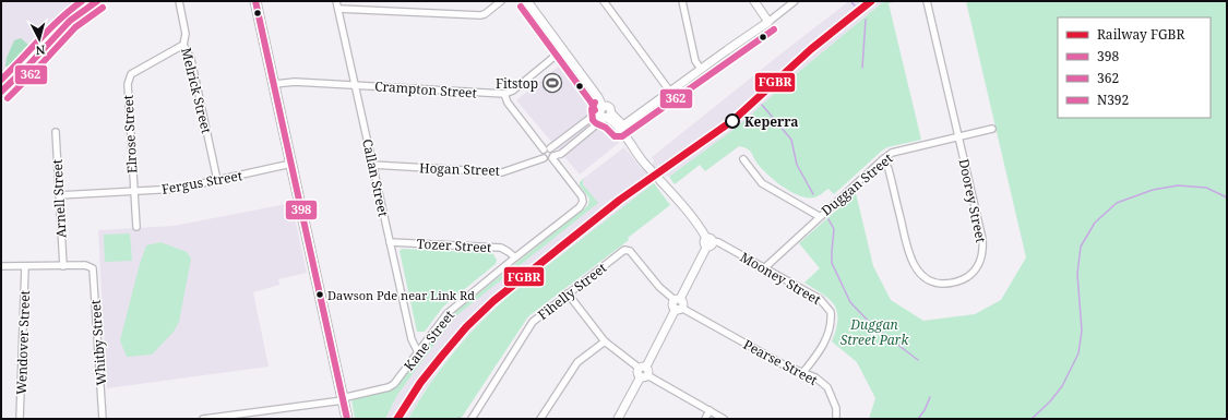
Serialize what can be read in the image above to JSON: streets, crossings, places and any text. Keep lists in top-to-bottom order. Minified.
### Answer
{"streets":{"street":["Crampton Street","Melrick Street","Elrose Street","Hogan Street","Callan Street","Fergus Street","Duggan Street","Arnell Street","Doorey Street","Tozer Street","Mooney Street","Fihelly Street","Kane Street","Wendover Street","Whitby Street","Pearse Street"]},"crossings":[["Crampton Street","Callan Street"],["Melrick Street","Elrose Street"],["Melrick Street","Fergus Street"],["Elrose Street","Fergus Street"],["Hogan Street","Callan Street"],["Hogan Street","Kane Street"],["Callan Street","Tozer Street"],["Callan Street","Kane Street"],["Fergus Street","Arnell Street"],["Duggan Street","Doorey Street"],["Duggan Street","Mooney Street"],["Arnell Street","Whitby Street"],["Tozer Street","Kane Street"],["Mooney Street","Pearse Street"],["Fihelly Street","Pearse Street"]],"parks":["Duggan Street Park"],"places":{"sports":["Fitstop"],"other":["Keperra","Dawson Pde near Link Rd"]},"lines":["rail line FGBR","transit line 398","transit line N392","transit line 362"],"legend":["Railway FGBR","398","362","N392"],"north":"bottom"}
